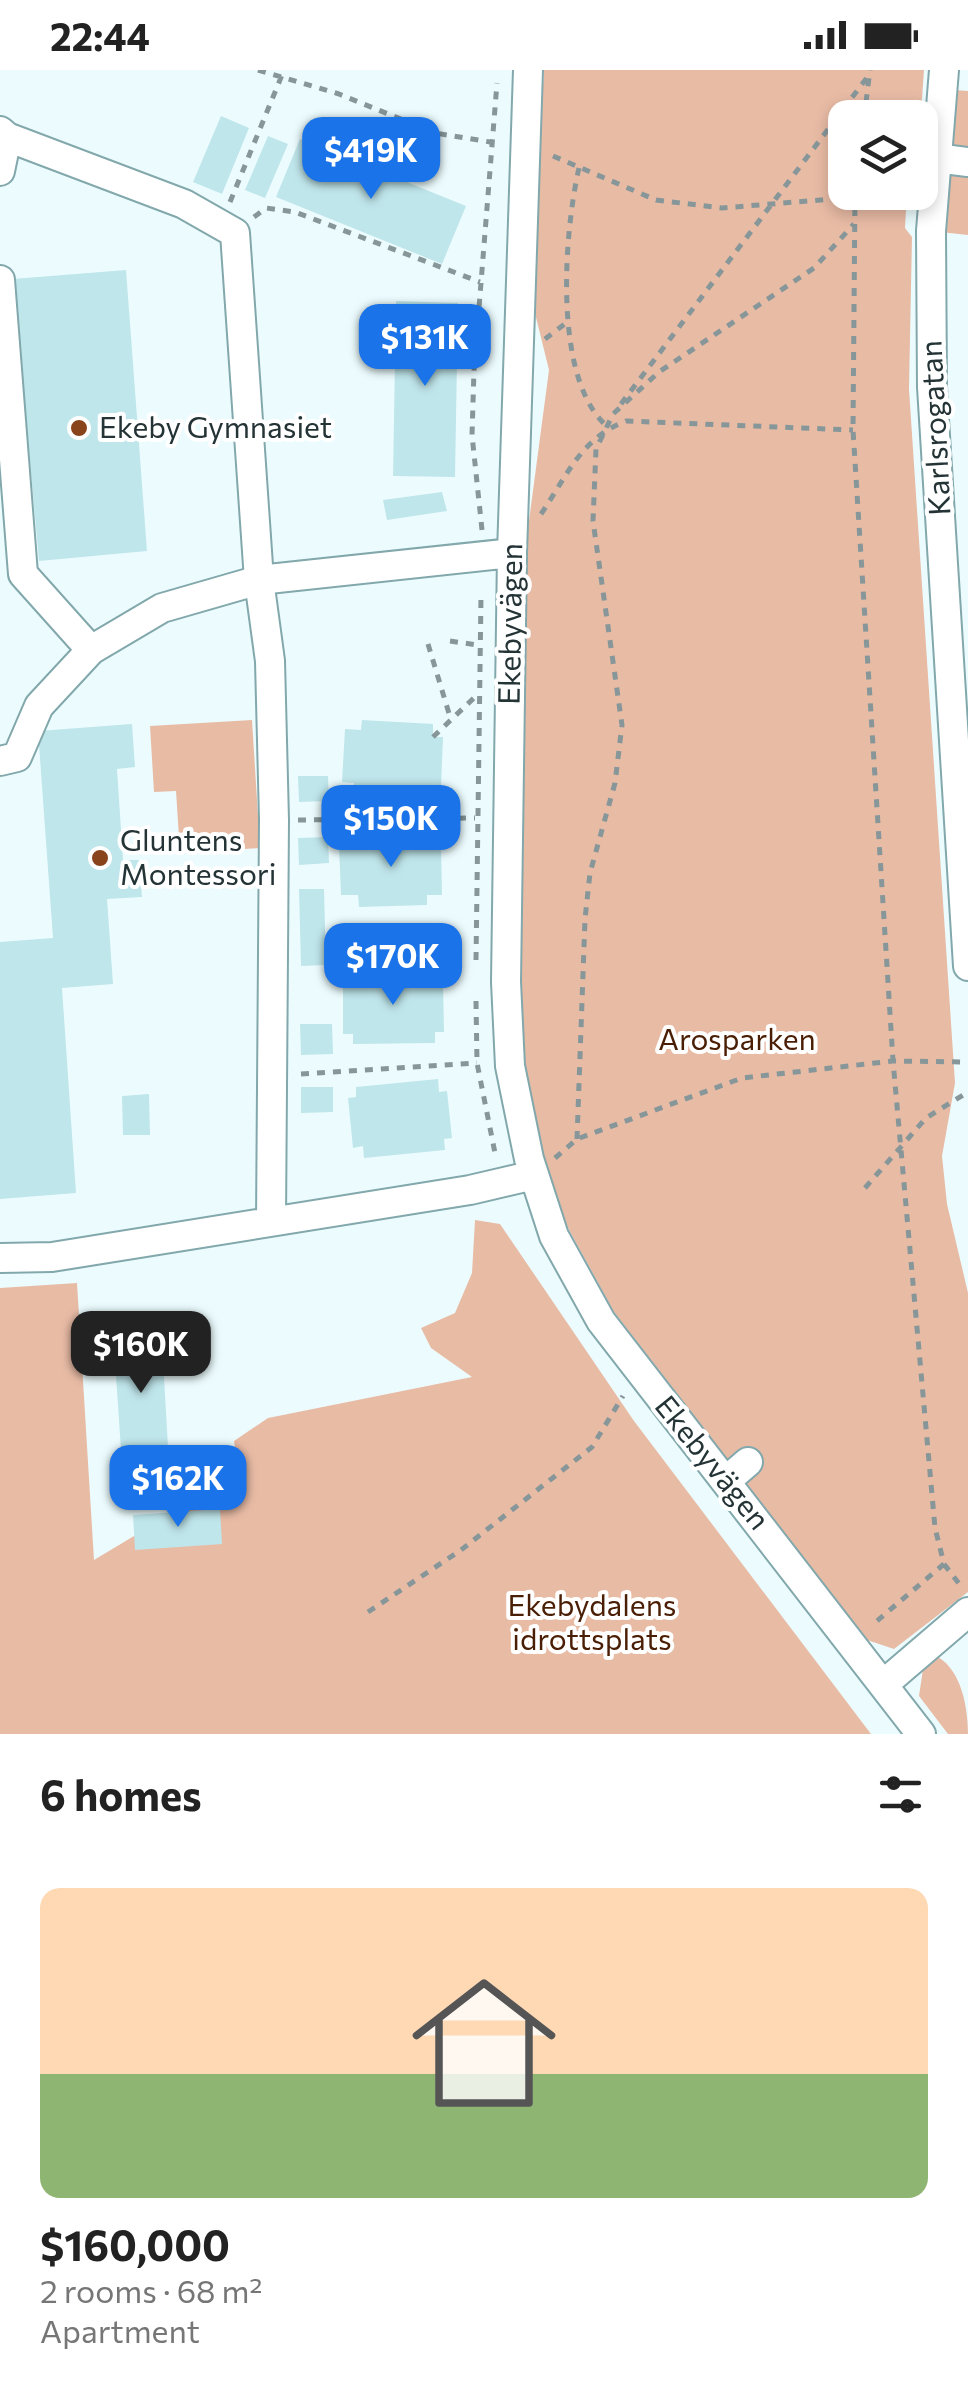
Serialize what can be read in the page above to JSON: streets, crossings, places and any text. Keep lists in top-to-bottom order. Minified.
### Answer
{"streets":{"street":["Karlsrogatan","Ekebyvägen"]},"parks":["Arosparken","Ekebydalens idrottsplats"],"places":["Ekeby Gymnasiet","Gluntens Montessori"],"page":{"status":"22:44","price":["$419K","$131K","$150K","$170K","$160K","$162K"],"heading":"6 homes","list":[{"name":"$160,000","note":"2 rooms · 68 m² · Apartment"}]}}
